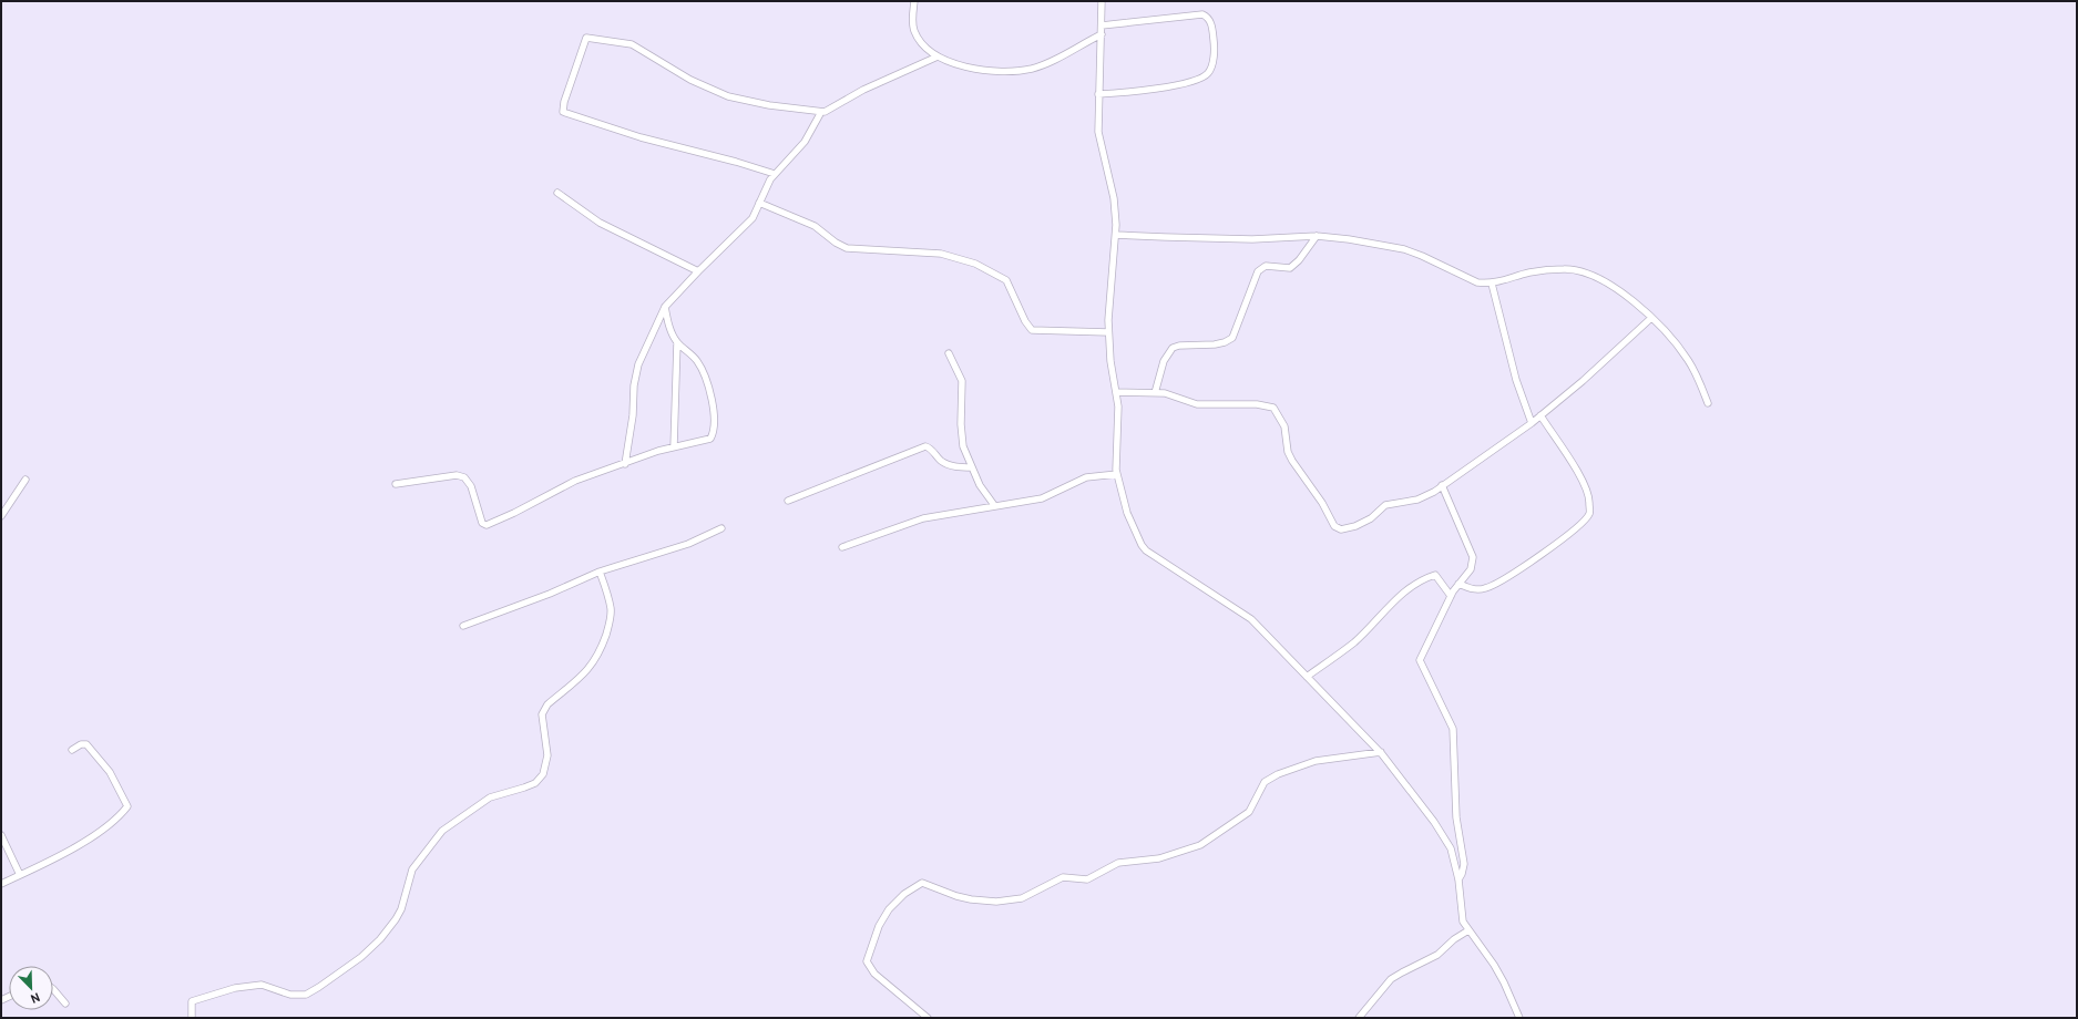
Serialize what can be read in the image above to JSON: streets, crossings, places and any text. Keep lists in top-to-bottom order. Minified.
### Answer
{"north":"bottom right"}
